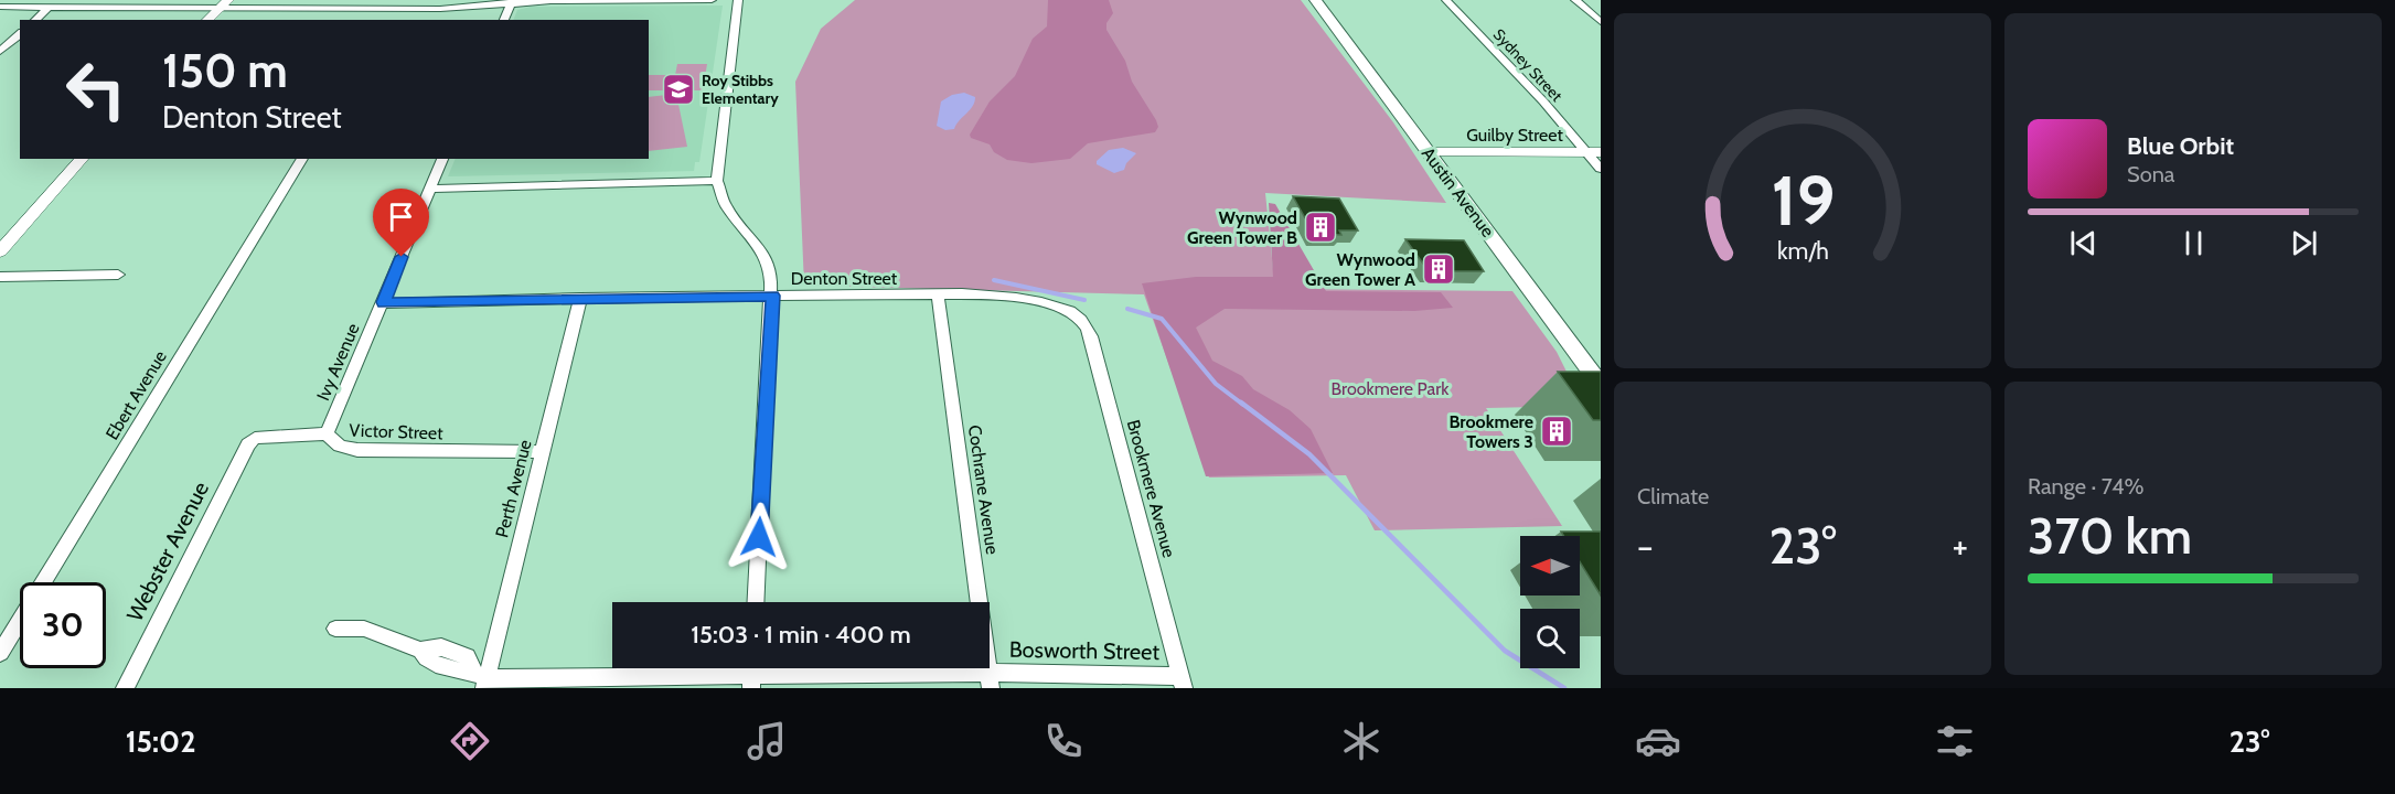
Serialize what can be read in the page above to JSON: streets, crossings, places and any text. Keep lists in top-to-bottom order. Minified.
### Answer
{"streets":{"main road":["Austin Avenue"],"street":["Sydney Street","Guilby Street","Denton Street","Ivy Avenue","Ebert Avenue","Victor Street","Perth Avenue","Brookmere Avenue","Cochrane Avenue","Webster Avenue","Bosworth Street"]},"crossings":[["Sydney Street","Guilby Street"],["Guilby Street","Austin Avenue"],["Denton Street","Ivy Avenue"],["Denton Street","Perth Avenue"],["Denton Street","Brookmere Avenue"],["Denton Street","Cochrane Avenue"],["Ivy Avenue","Victor Street"],["Victor Street","Perth Avenue"],["Victor Street","Webster Avenue"],["Perth Avenue","Bosworth Street"],["Brookmere Avenue","Bosworth Street"],["Cochrane Avenue","Bosworth Street"]],"parks":["Brookmere Park"],"places":{"school or university":["Roy Stibbs Elementary"],"building":["Wynwood Green Tower B","Wynwood Green Tower A","Brookmere Towers 3"]},"north":"left","page":{"turn":["150 m","Denton Street"],"song":["Blue Orbit","Sona"],"tile":["Climate",["Range · 74%","370 km"]],"heat":["−","23°","+"],"limit":"30","trip":"15:03 · 1 min · 400 m","tabs":["15:02","23°"],"gauge":["19","km/h"]}}
